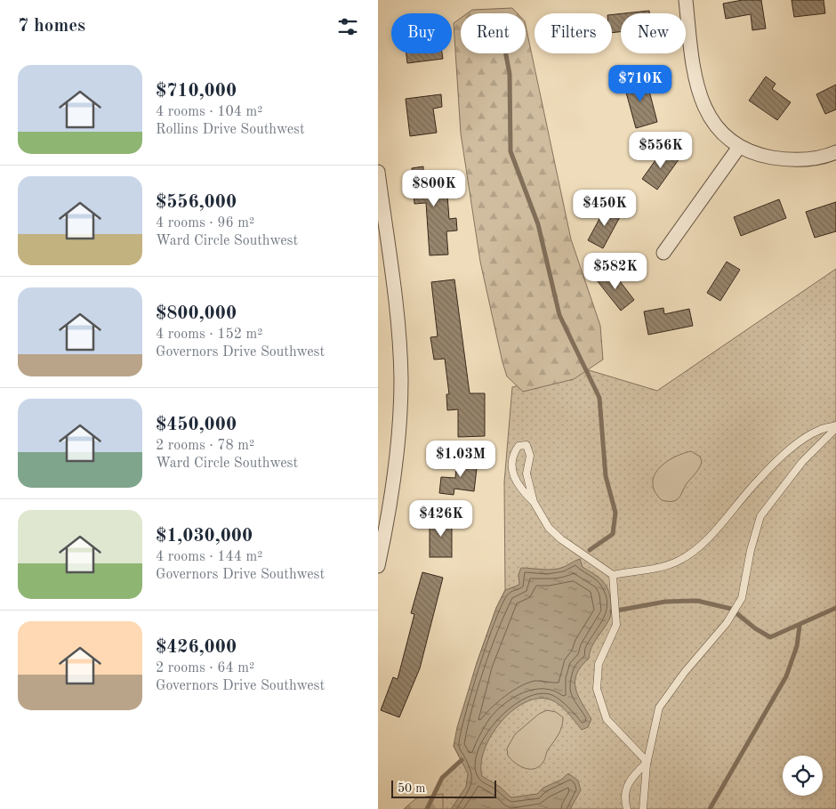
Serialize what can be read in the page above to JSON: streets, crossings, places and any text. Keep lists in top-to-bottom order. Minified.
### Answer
{"scale_bar":"50 m","page":{"heading":"7 homes","chip":["Buy","Rent","Filters","New"],"list":[{"name":"$710,000","note":"4 rooms · 104 m² · Rollins Drive Southwest"},{"name":"$556,000","note":"4 rooms · 96 m² · Ward Circle Southwest"},{"name":"$800,000","note":"4 rooms · 152 m² · Governors Drive Southwest"},{"name":"$450,000","note":"2 rooms · 78 m² · Ward Circle Southwest"},{"name":"$1,030,000","note":"4 rooms · 144 m² · Governors Drive Southwest"},{"name":"$426,000","note":"2 rooms · 64 m² · Governors Drive Southwest"}],"price":["$710K","$556K","$800K","$450K","$582K","$1.03M","$426K"],"scale":"50 m"}}
